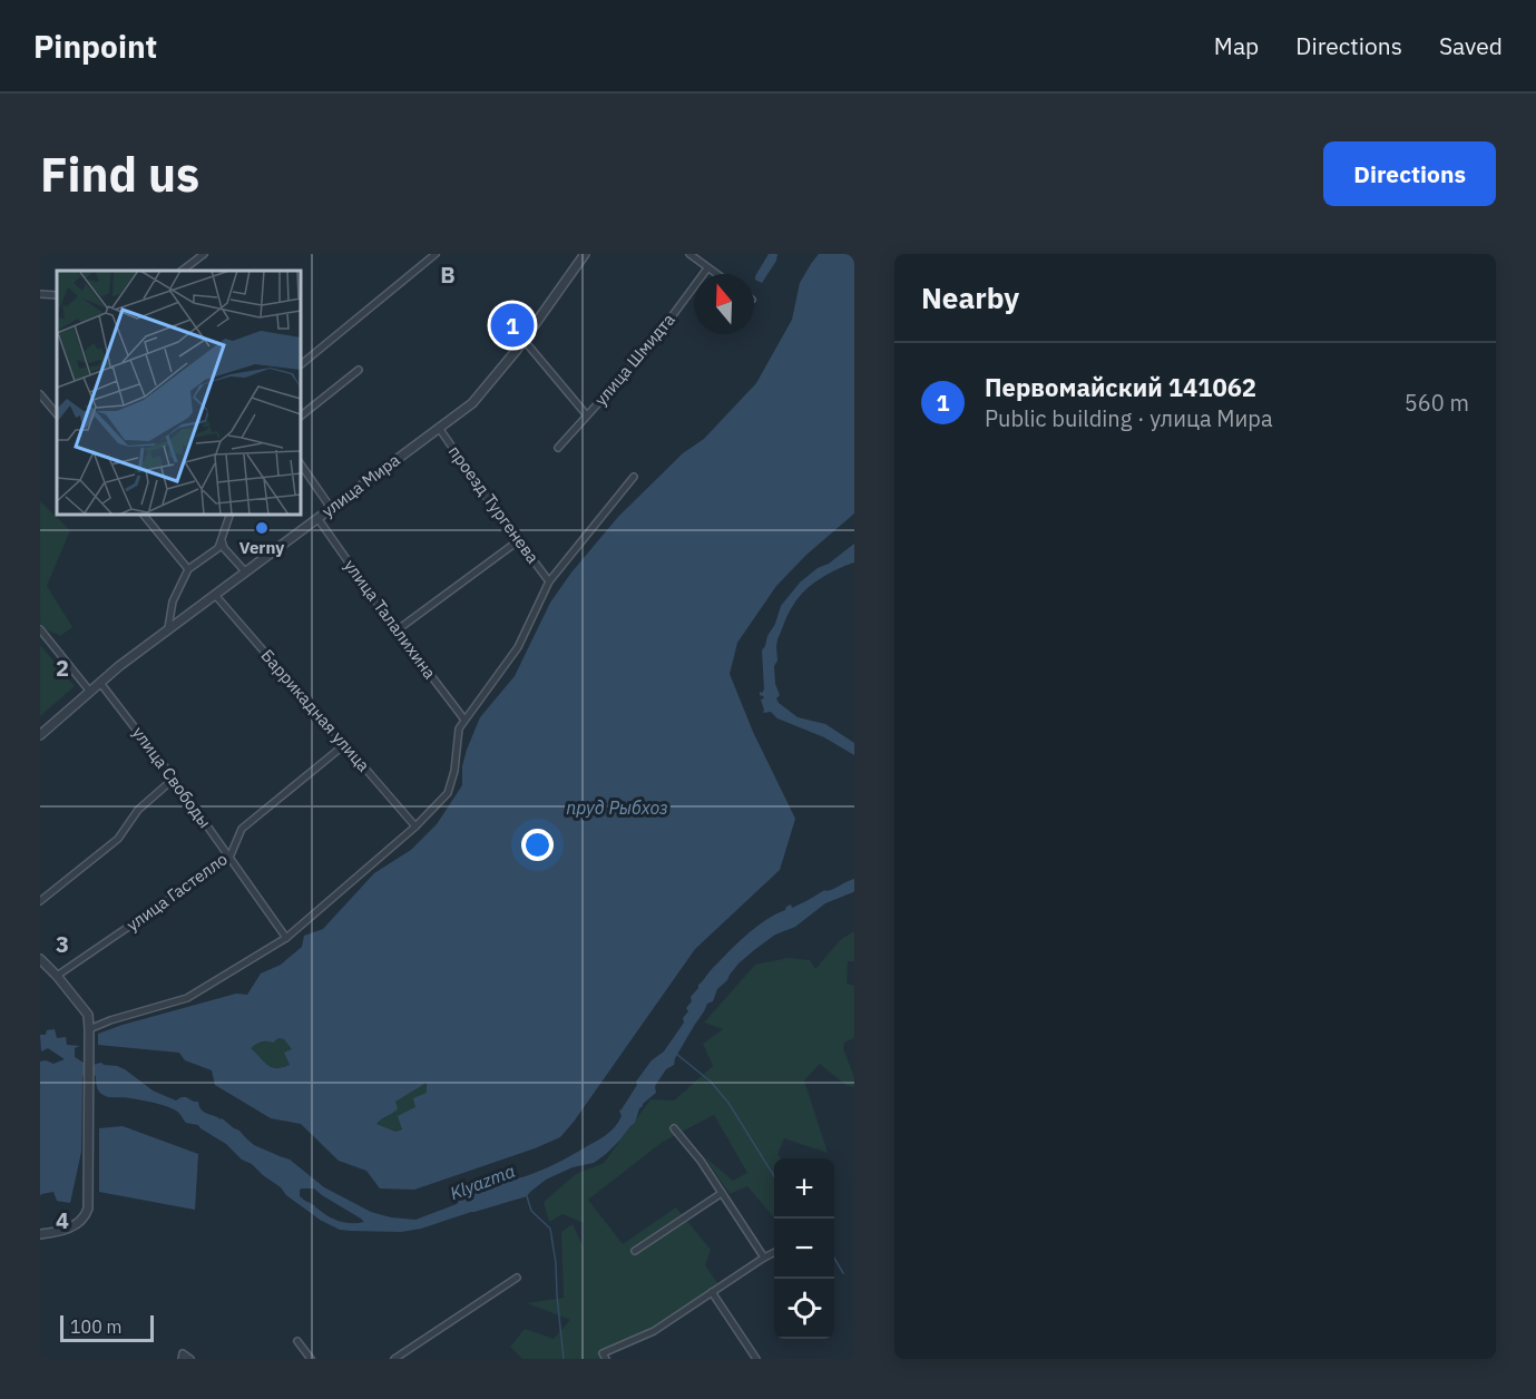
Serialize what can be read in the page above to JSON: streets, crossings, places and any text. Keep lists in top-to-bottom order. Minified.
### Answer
{"streets":{"street":["улица Шмидта","улица Мира","проезд Тургенева","улица Талалихина","Баррикадная улица","улица Свободы","улица Гастелло"]},"crossings":[["улица Мира","проезд Тургенева"],["улица Мира","улица Талалихина"],["улица Мира","Баррикадная улица"],["улица Мира","улица Свободы"],["Баррикадная улица","улица Гастелло"],["улица Свободы","улица Гастелло"]],"water":["пруд Рыбхоз","Klyazma"],"places":["Verny"],"scale_bar":"100 m","north":"top","page":{"header":"Pinpoint","nav":["Map","Directions","Saved"],"buttons":"Directions","title":"Find us","heading":"Nearby","pins":"1","list":[{"mark":"1","name":"Первомайский 141062","note":"Public building · улица Мира","value":"560 m"}],"map_buttons":["+","−"],"scale":"100 m"},"grid":{"columns":["B"],"rows":["2","3","4"]}}
